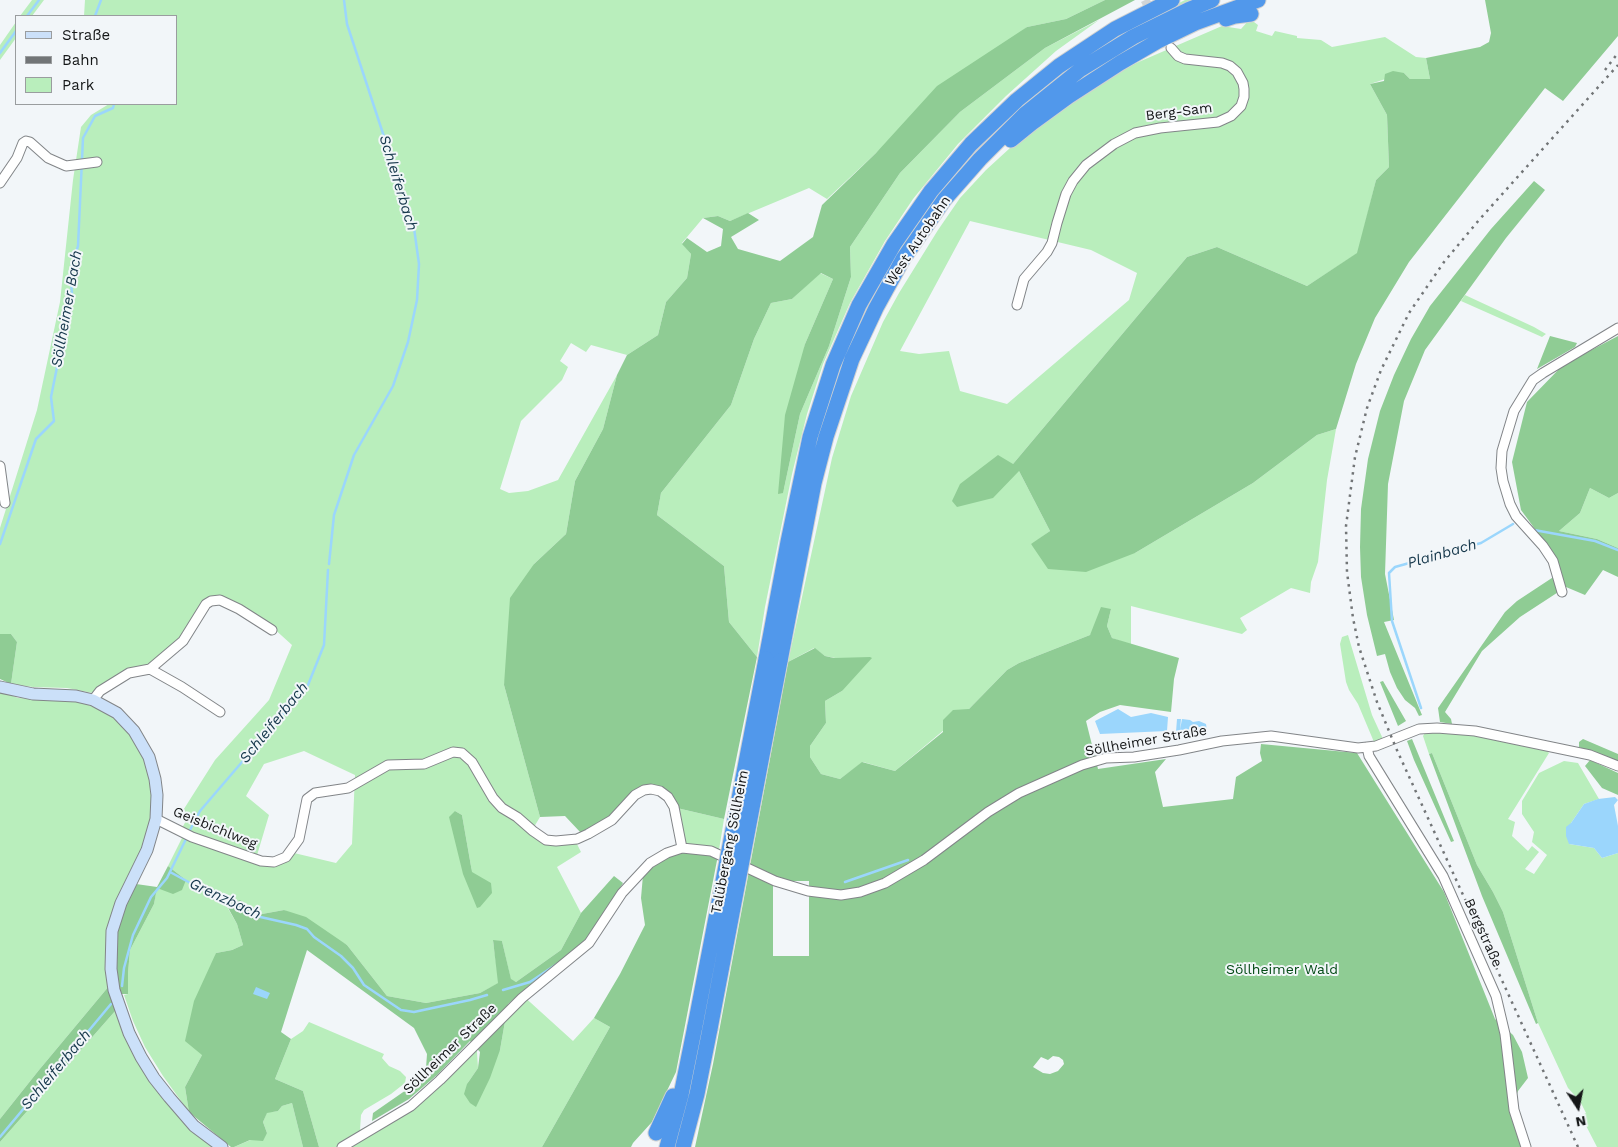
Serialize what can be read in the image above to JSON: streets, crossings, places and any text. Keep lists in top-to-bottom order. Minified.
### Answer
{"streets":{"highway":["West Autobahn","Talübergang Söllheim"],"street":["Berg-Sam","Söllheimer Straße","Geisbichlweg","Bergstraße"]},"crossings":[["West Autobahn","Talübergang Söllheim"],["Söllheimer Straße","Geisbichlweg"],["Söllheimer Straße","Bergstraße"]],"water":["Schleiferbach","Söllheimer Bach","Plainbach","Grenzbach"],"parks":["Söllheimer Wald"],"legend":["Straße","Bahn","Park"],"north":"bottom"}
